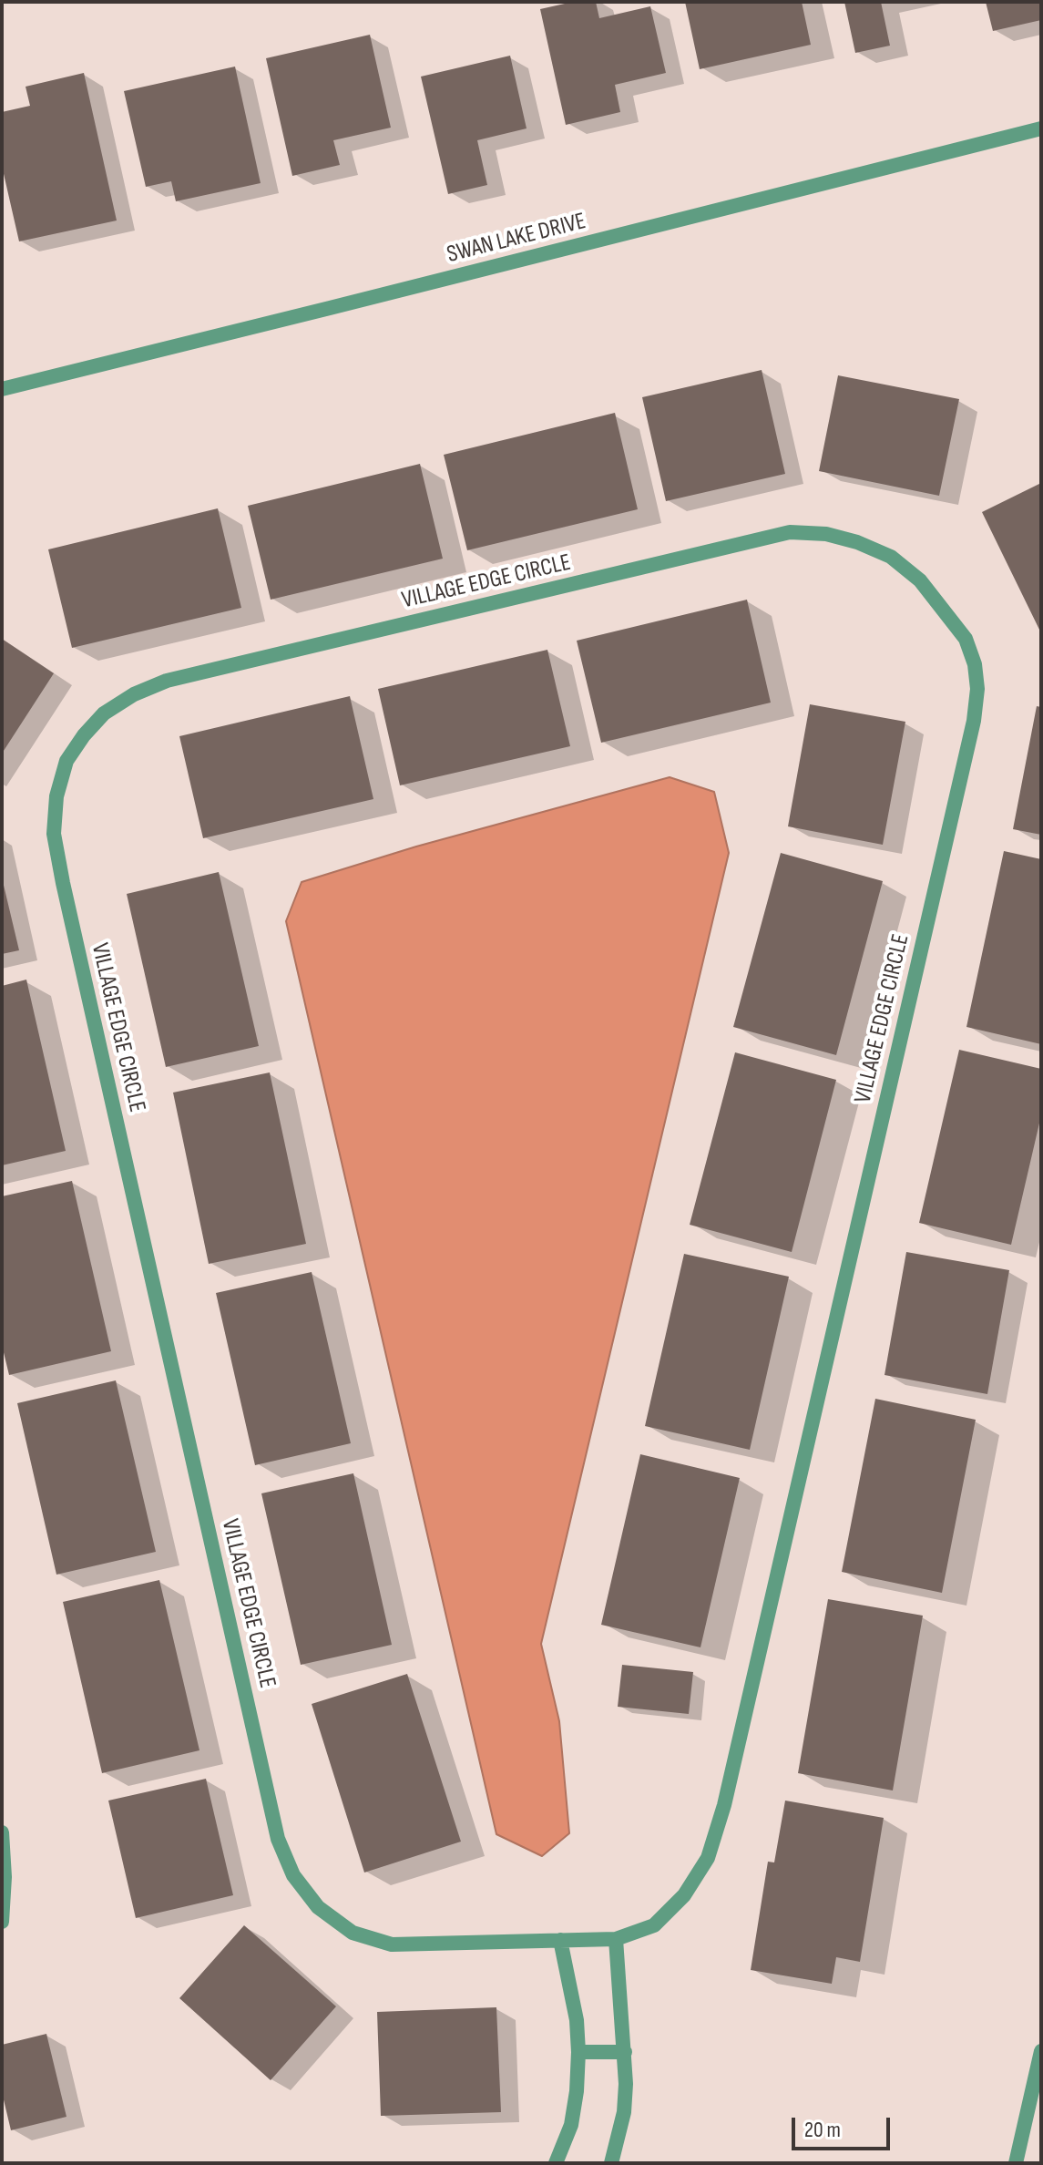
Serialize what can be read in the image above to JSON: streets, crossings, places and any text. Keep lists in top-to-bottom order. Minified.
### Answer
{"streets":{"street":["SWAN LAKE DRIVE","VILLAGE EDGE CIRCLE"]},"scale_bar":"20 m"}
